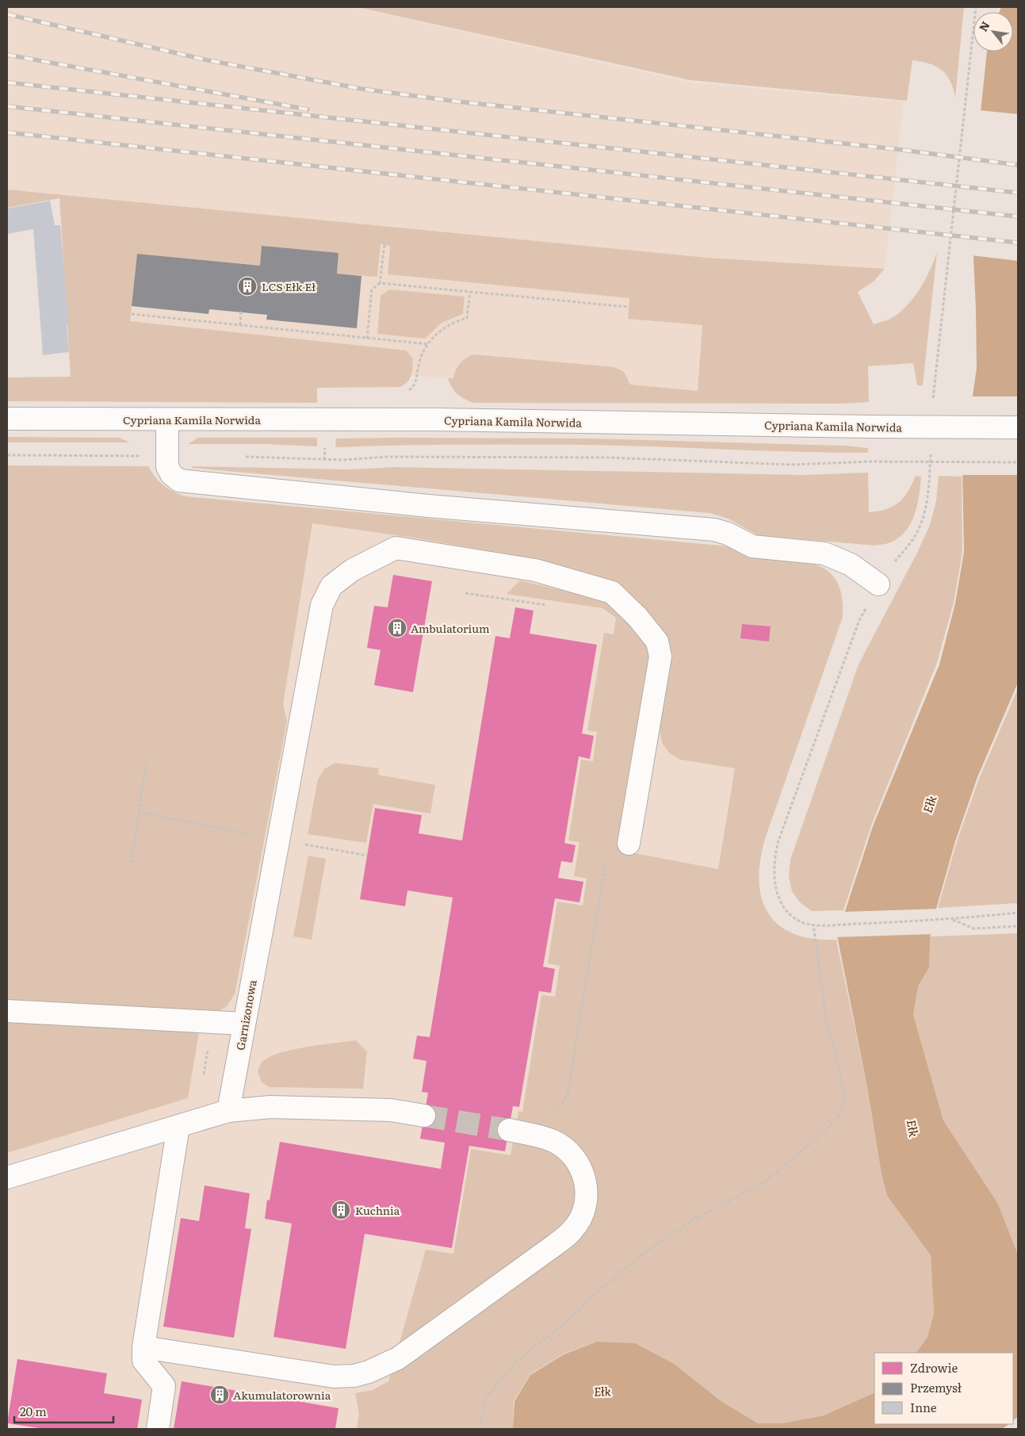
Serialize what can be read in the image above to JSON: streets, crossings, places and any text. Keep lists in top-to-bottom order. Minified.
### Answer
{"streets":{"street":["Cypriana Kamila Norwida","Garnizonowa"]},"water":["Ełk"],"places":{"building":["LCS Ełk Eł","Ambulatorium","Kuchnia","Akumulatorownia"]},"legend":["Zdrowie","Przemysł","Inne"],"scale_bar":"20 m","north":"top left"}
